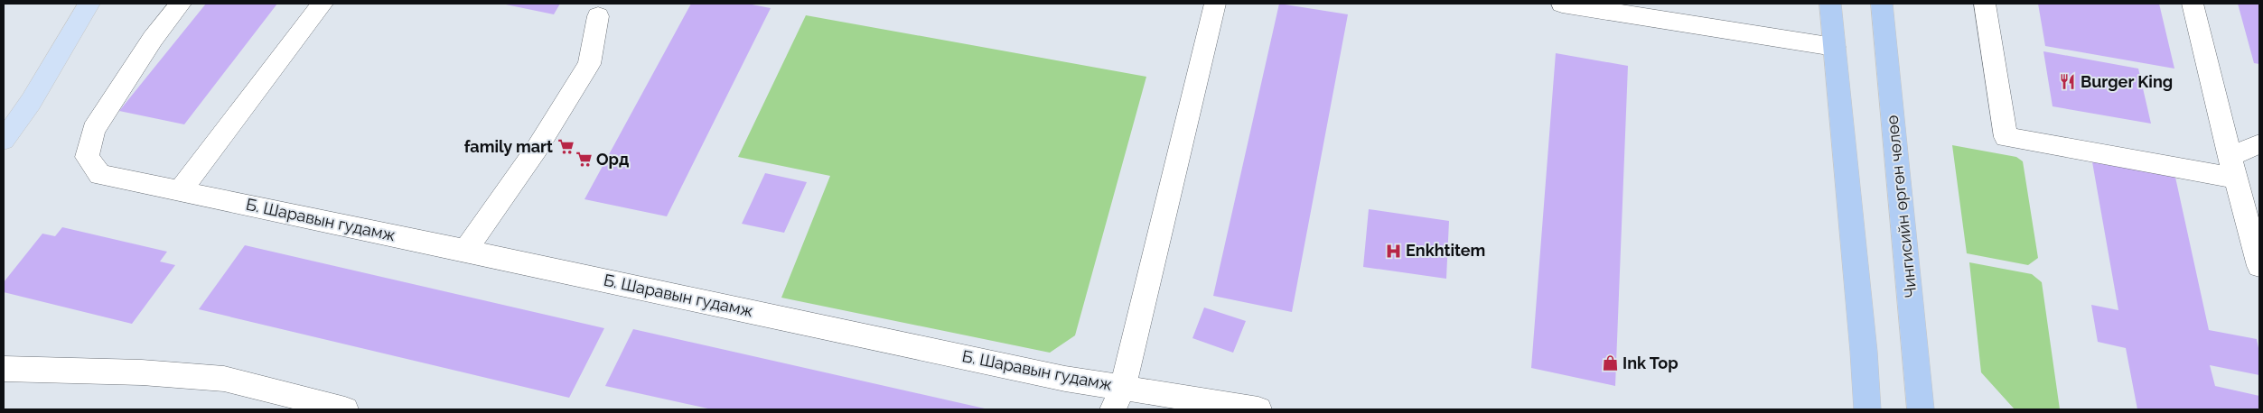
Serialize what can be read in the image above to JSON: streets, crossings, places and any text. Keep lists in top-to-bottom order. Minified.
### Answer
{"streets":{"highway":["Чингисийн өргөн чөлөө"],"street":["Б. Шаравын гудамж"]},"places":{"restaurant":["Burger King"],"supermarket":["family mart","Орд"],"hospital":["Enkhtitem"],"shop":["Ink Top"]}}
